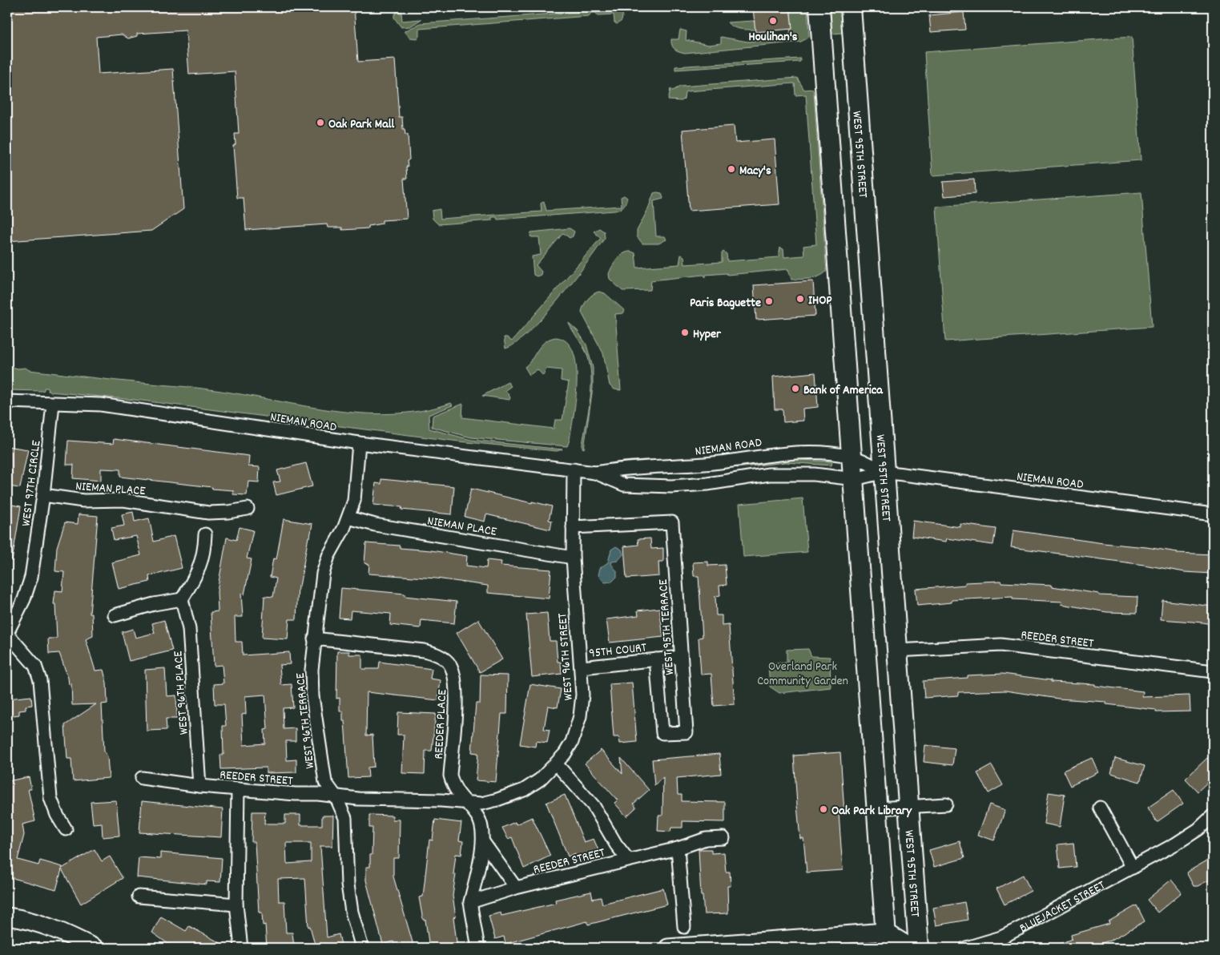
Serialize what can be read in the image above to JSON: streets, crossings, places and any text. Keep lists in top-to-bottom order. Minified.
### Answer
{"streets":{"main road":["WEST 95TH STREET"],"street":["NIEMAN ROAD","WEST 97TH CIRCLE","NIEMAN PLACE","WEST 95TH TERRACE","REEDER STREET","95TH COURT","WEST 96TH STREET","WEST 96TH PLACE","WEST 96TH TERRACE","REEDER PLACE","BLUEJACKET STREET"]},"crossings":[["WEST 95TH STREET","NIEMAN ROAD"],["WEST 95TH STREET","REEDER STREET"],["NIEMAN ROAD","WEST 97TH CIRCLE"],["NIEMAN ROAD","WEST 96TH STREET"],["NIEMAN ROAD","WEST 96TH TERRACE"],["WEST 97TH CIRCLE","NIEMAN PLACE"],["NIEMAN PLACE","WEST 96TH STREET"],["NIEMAN PLACE","WEST 96TH TERRACE"],["WEST 95TH TERRACE","95TH COURT"],["WEST 95TH TERRACE","WEST 96TH STREET"],["REEDER STREET","WEST 96TH STREET"],["REEDER STREET","WEST 96TH PLACE"],["REEDER STREET","WEST 96TH TERRACE"],["REEDER STREET","REEDER PLACE"],["95TH COURT","WEST 96TH STREET"],["WEST 96TH TERRACE","REEDER PLACE"]],"parks":["Overland Park Community Garden"],"places":["Houlihan's","Oak Park Mall","Macy's","IHOP","Paris Baguette","Hyper","Bank of America","Oak Park Library"]}
